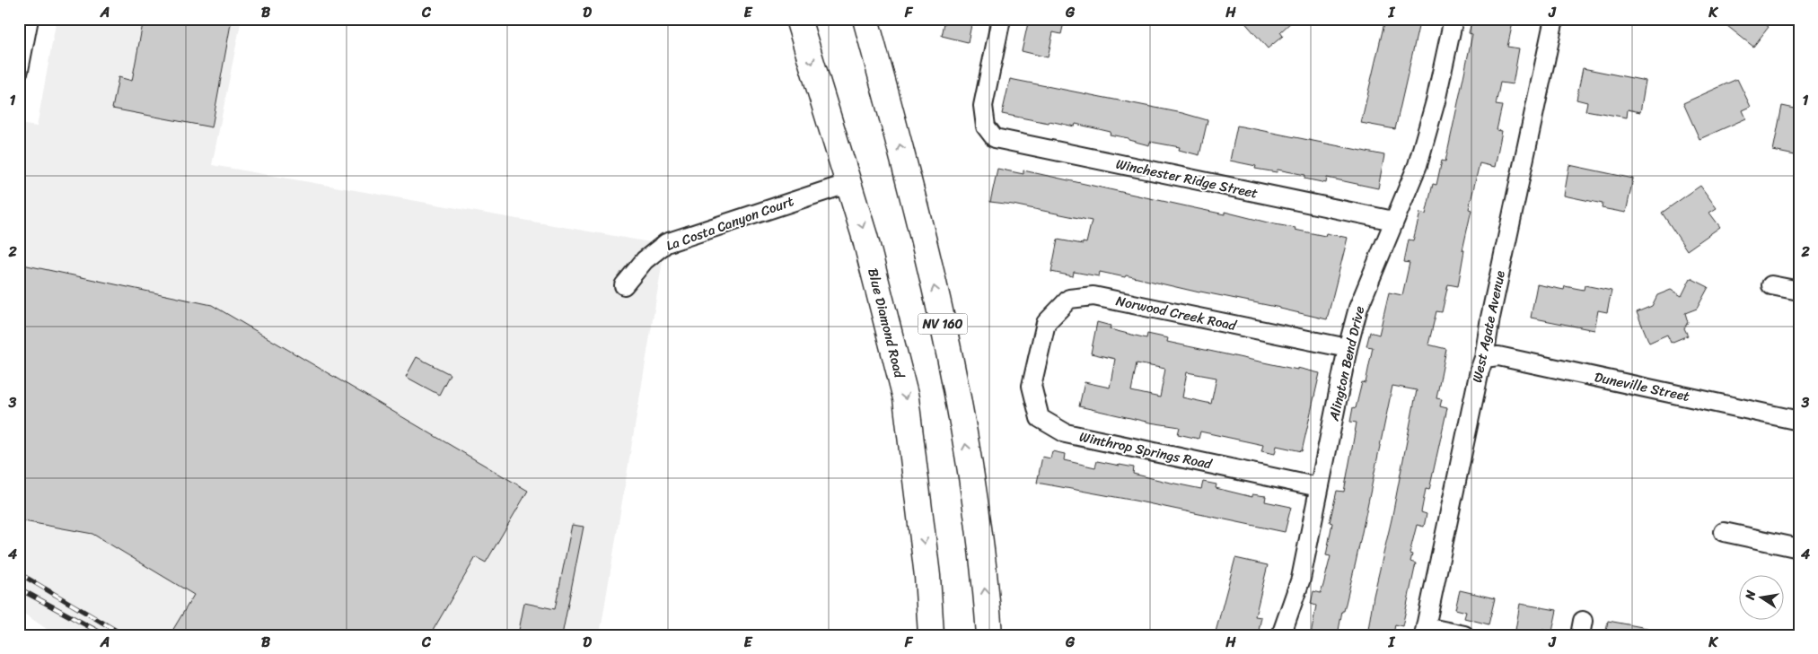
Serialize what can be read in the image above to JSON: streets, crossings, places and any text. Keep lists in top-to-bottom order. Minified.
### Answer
{"streets":{"highway":["Blue Diamond Road","NV 160"],"street":["Winchester Ridge Street","La Costa Canyon Court","Norwood Creek Road","West Agate Avenue","Alington Bend Drive","Duneville Street","Winthrop Springs Road"]},"crossings":[["Winchester Ridge Street","Alington Bend Drive"],["La Costa Canyon Court","Blue Diamond Road"],["Norwood Creek Road","Alington Bend Drive"],["Norwood Creek Road","Winthrop Springs Road"],["West Agate Avenue","Duneville Street"],["Alington Bend Drive","Winthrop Springs Road"]],"north":"left","grid":{"columns":["A","B","C","D","E","F","G","H","I","J","K"],"rows":["1","2","3","4"]}}
